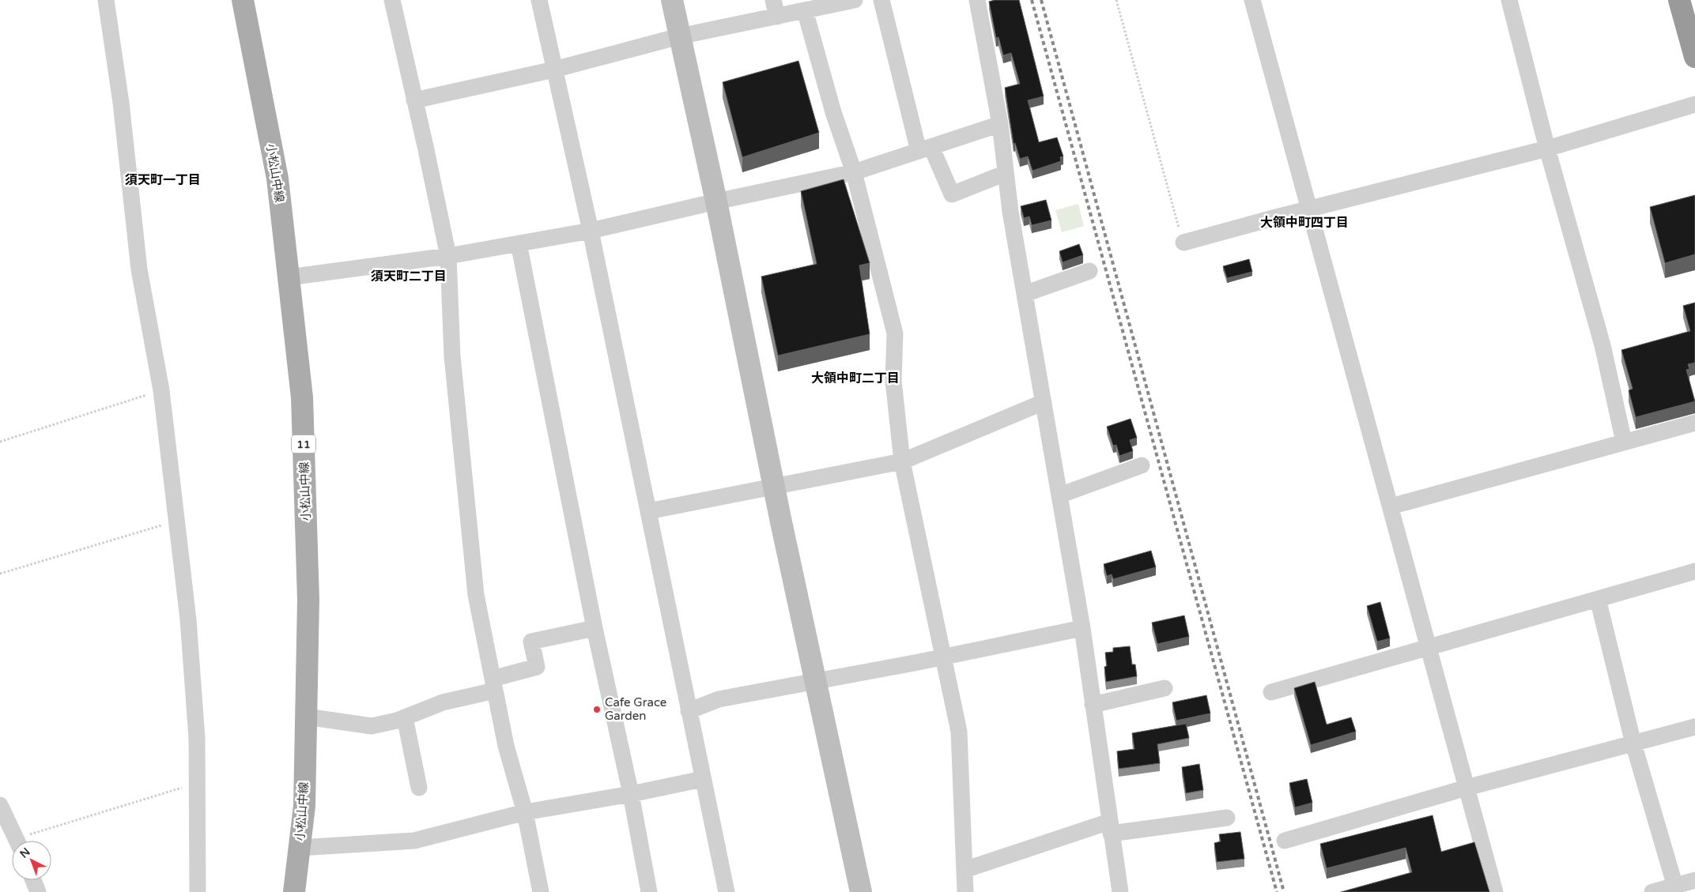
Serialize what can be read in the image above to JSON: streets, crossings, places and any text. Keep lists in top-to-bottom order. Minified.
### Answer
{"streets":{"main road":["小松山中線","11"]},"districts":["須天町一丁目","大領中町四丁目","須天町二丁目","大領中町二丁目"],"places":["Cafe Grace Garden"],"north":"top left"}
